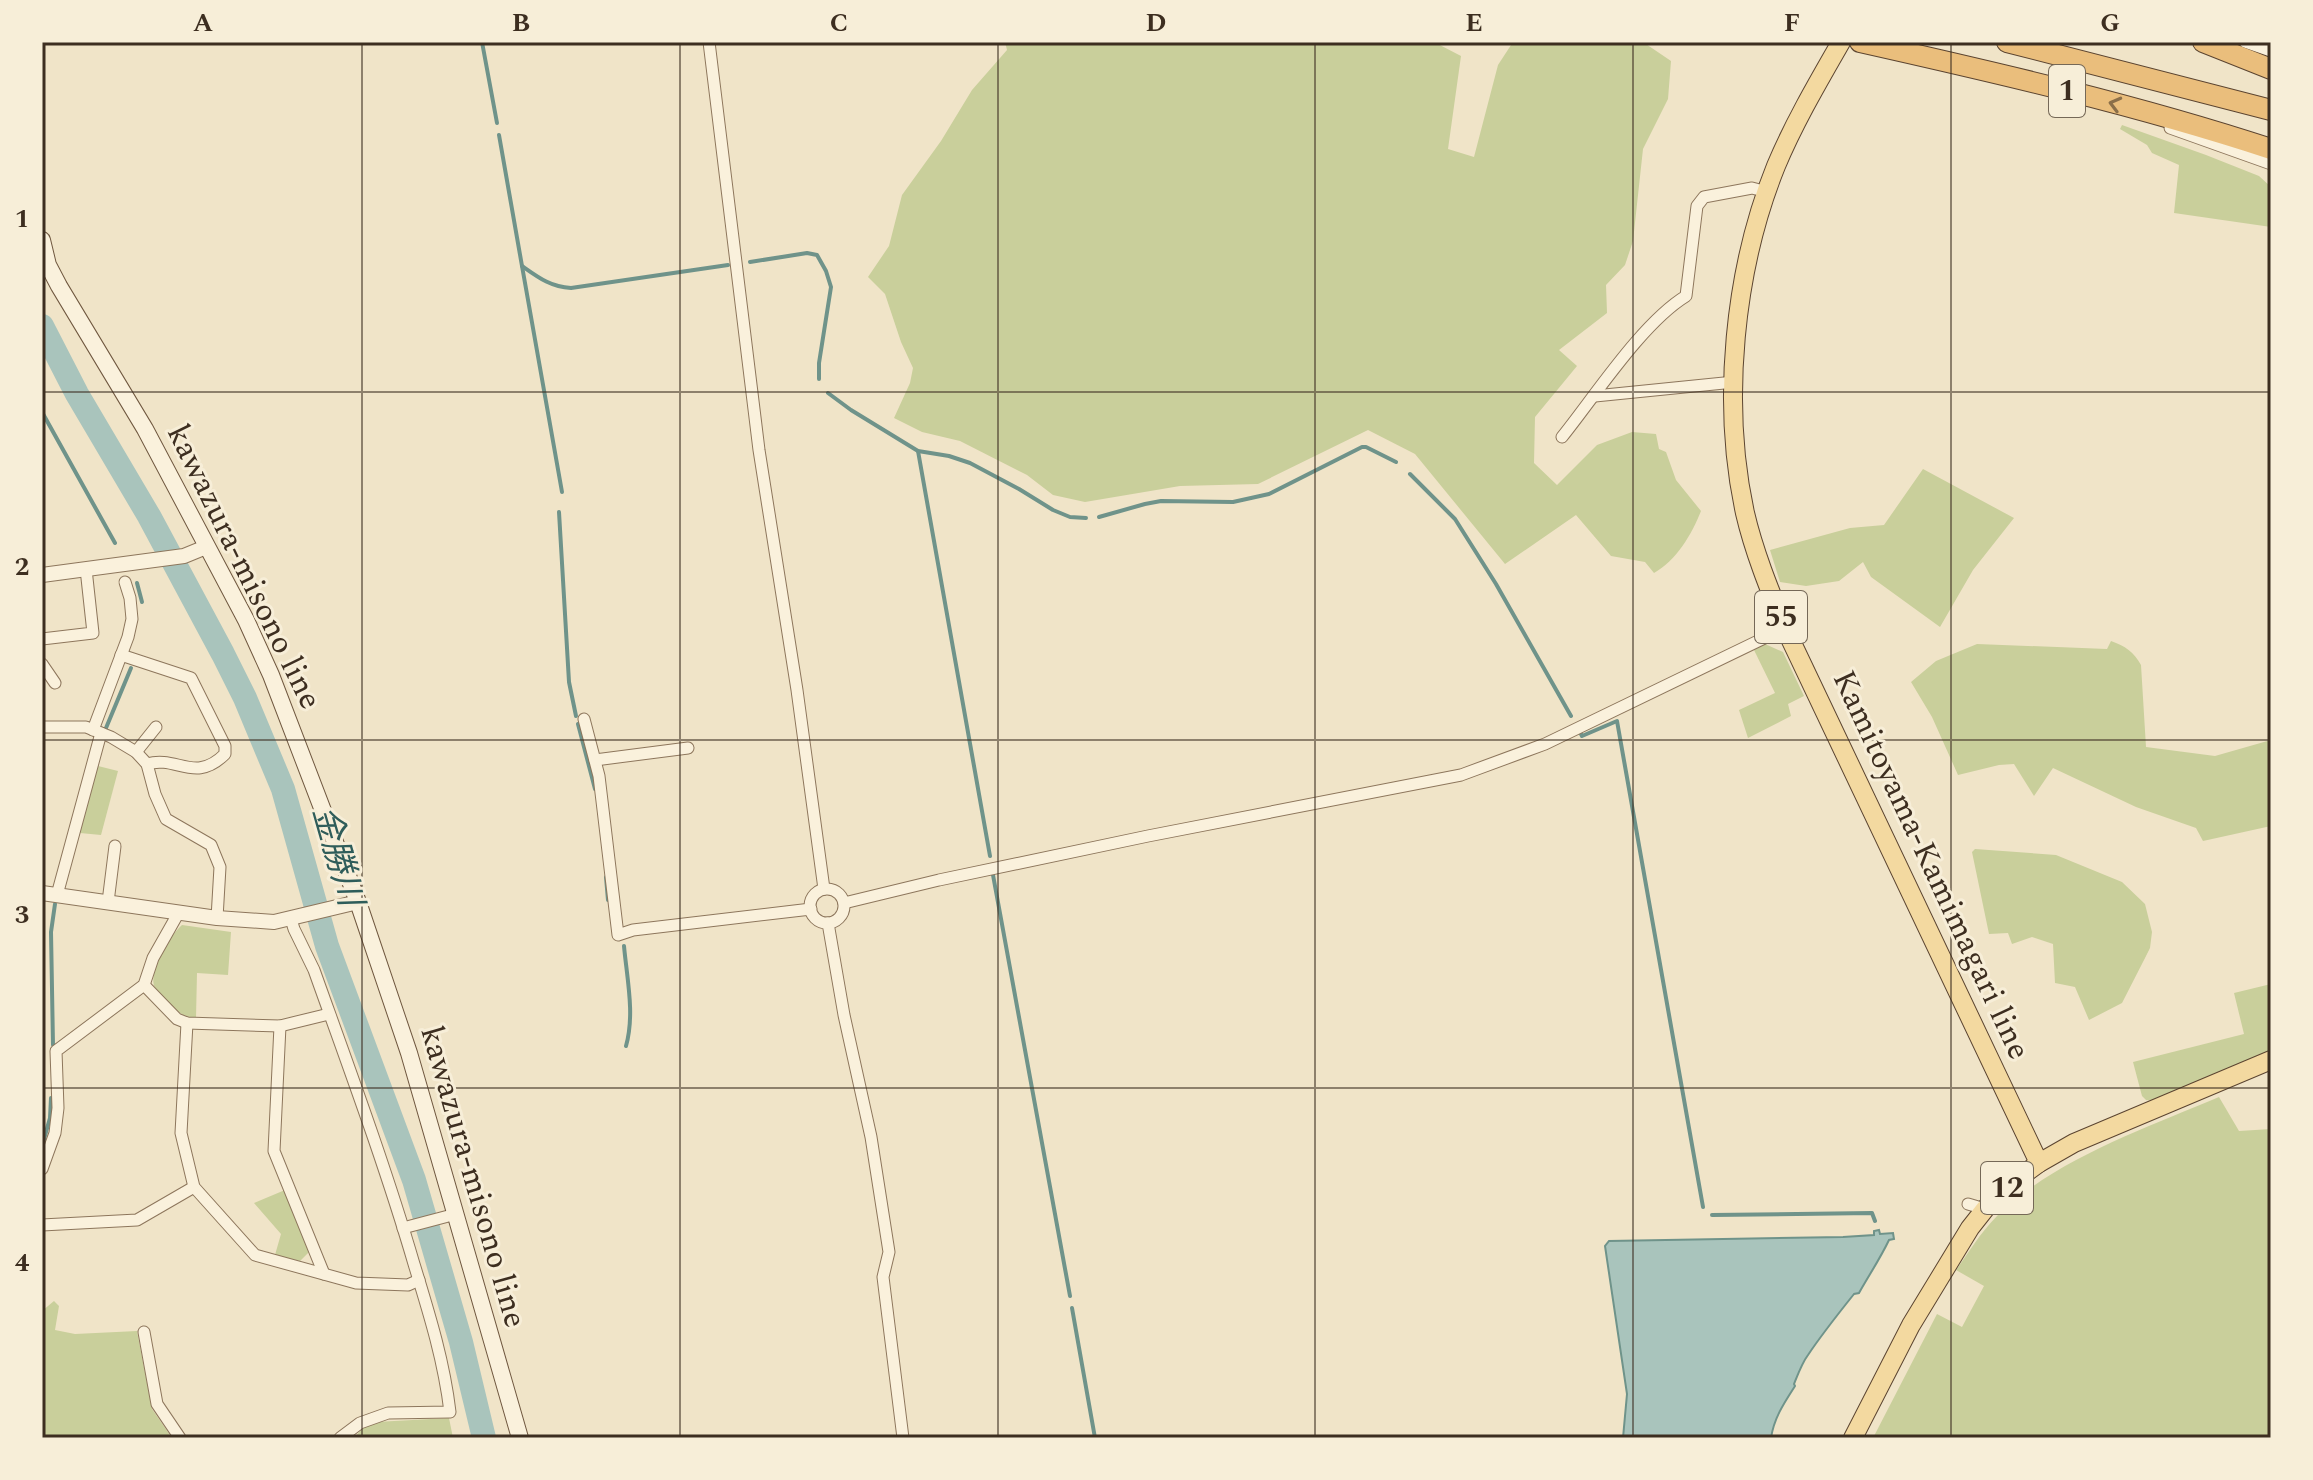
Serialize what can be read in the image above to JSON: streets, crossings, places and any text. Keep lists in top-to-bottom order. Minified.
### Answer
{"streets":{"highway":["1"],"main road":["kawazura-misono line","55","Kamitoyama-Kamimagari line","12"]},"crossings":[["Kamitoyama-Kamimagari line","12"]],"water":["金勝川"],"grid":{"columns":["A","B","C","D","E","F","G"],"rows":["1","2","3","4"]}}
